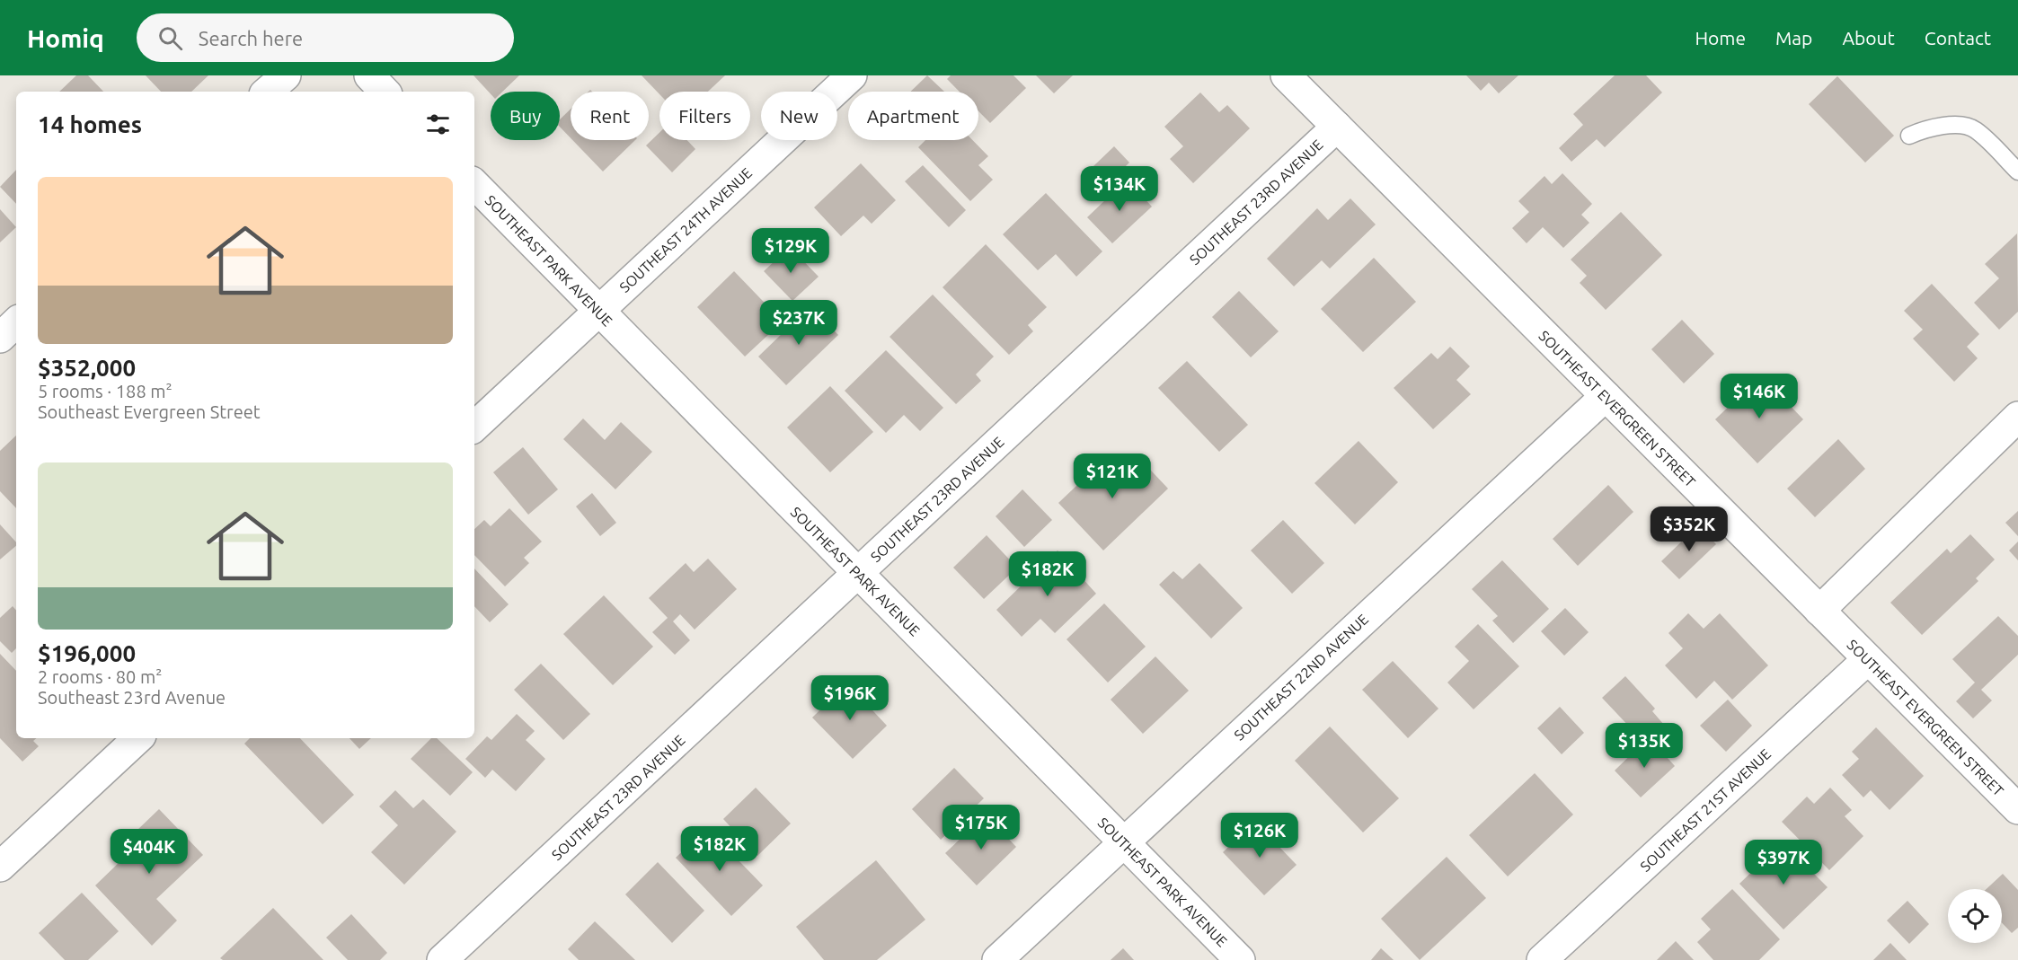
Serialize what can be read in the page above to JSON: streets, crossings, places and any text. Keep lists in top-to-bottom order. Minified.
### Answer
{"streets":{"street":["SOUTHEAST 23RD AVENUE","SOUTHEAST 24TH AVENUE","SOUTHEAST PARK AVENUE","SOUTHEAST EVERGREEN STREET","SOUTHEAST 22ND AVENUE","SOUTHEAST 21ST AVENUE"]},"crossings":[["SOUTHEAST 23RD AVENUE","SOUTHEAST PARK AVENUE"],["SOUTHEAST 23RD AVENUE","SOUTHEAST EVERGREEN STREET"],["SOUTHEAST 24TH AVENUE","SOUTHEAST PARK AVENUE"],["SOUTHEAST PARK AVENUE","SOUTHEAST 22ND AVENUE"],["SOUTHEAST EVERGREEN STREET","SOUTHEAST 22ND AVENUE"],["SOUTHEAST EVERGREEN STREET","SOUTHEAST 21ST AVENUE"]],"page":{"header":"Homiq","search":"Search here","nav":["Home","Map","About","Contact"],"chip":["Buy","Rent","Filters","New","Apartment"],"heading":"14 homes","list":[{"name":"$352,000","note":"5 rooms · 188 m² · Southeast Evergreen Street"},{"name":"$196,000","note":"2 rooms · 80 m² · Southeast 23rd Avenue"}],"price":["$134K","$129K","$237K","$146K","$121K","$352K","$182K","$196K","$135K","$175K","$126K","$182K","$404K","$397K"]}}
